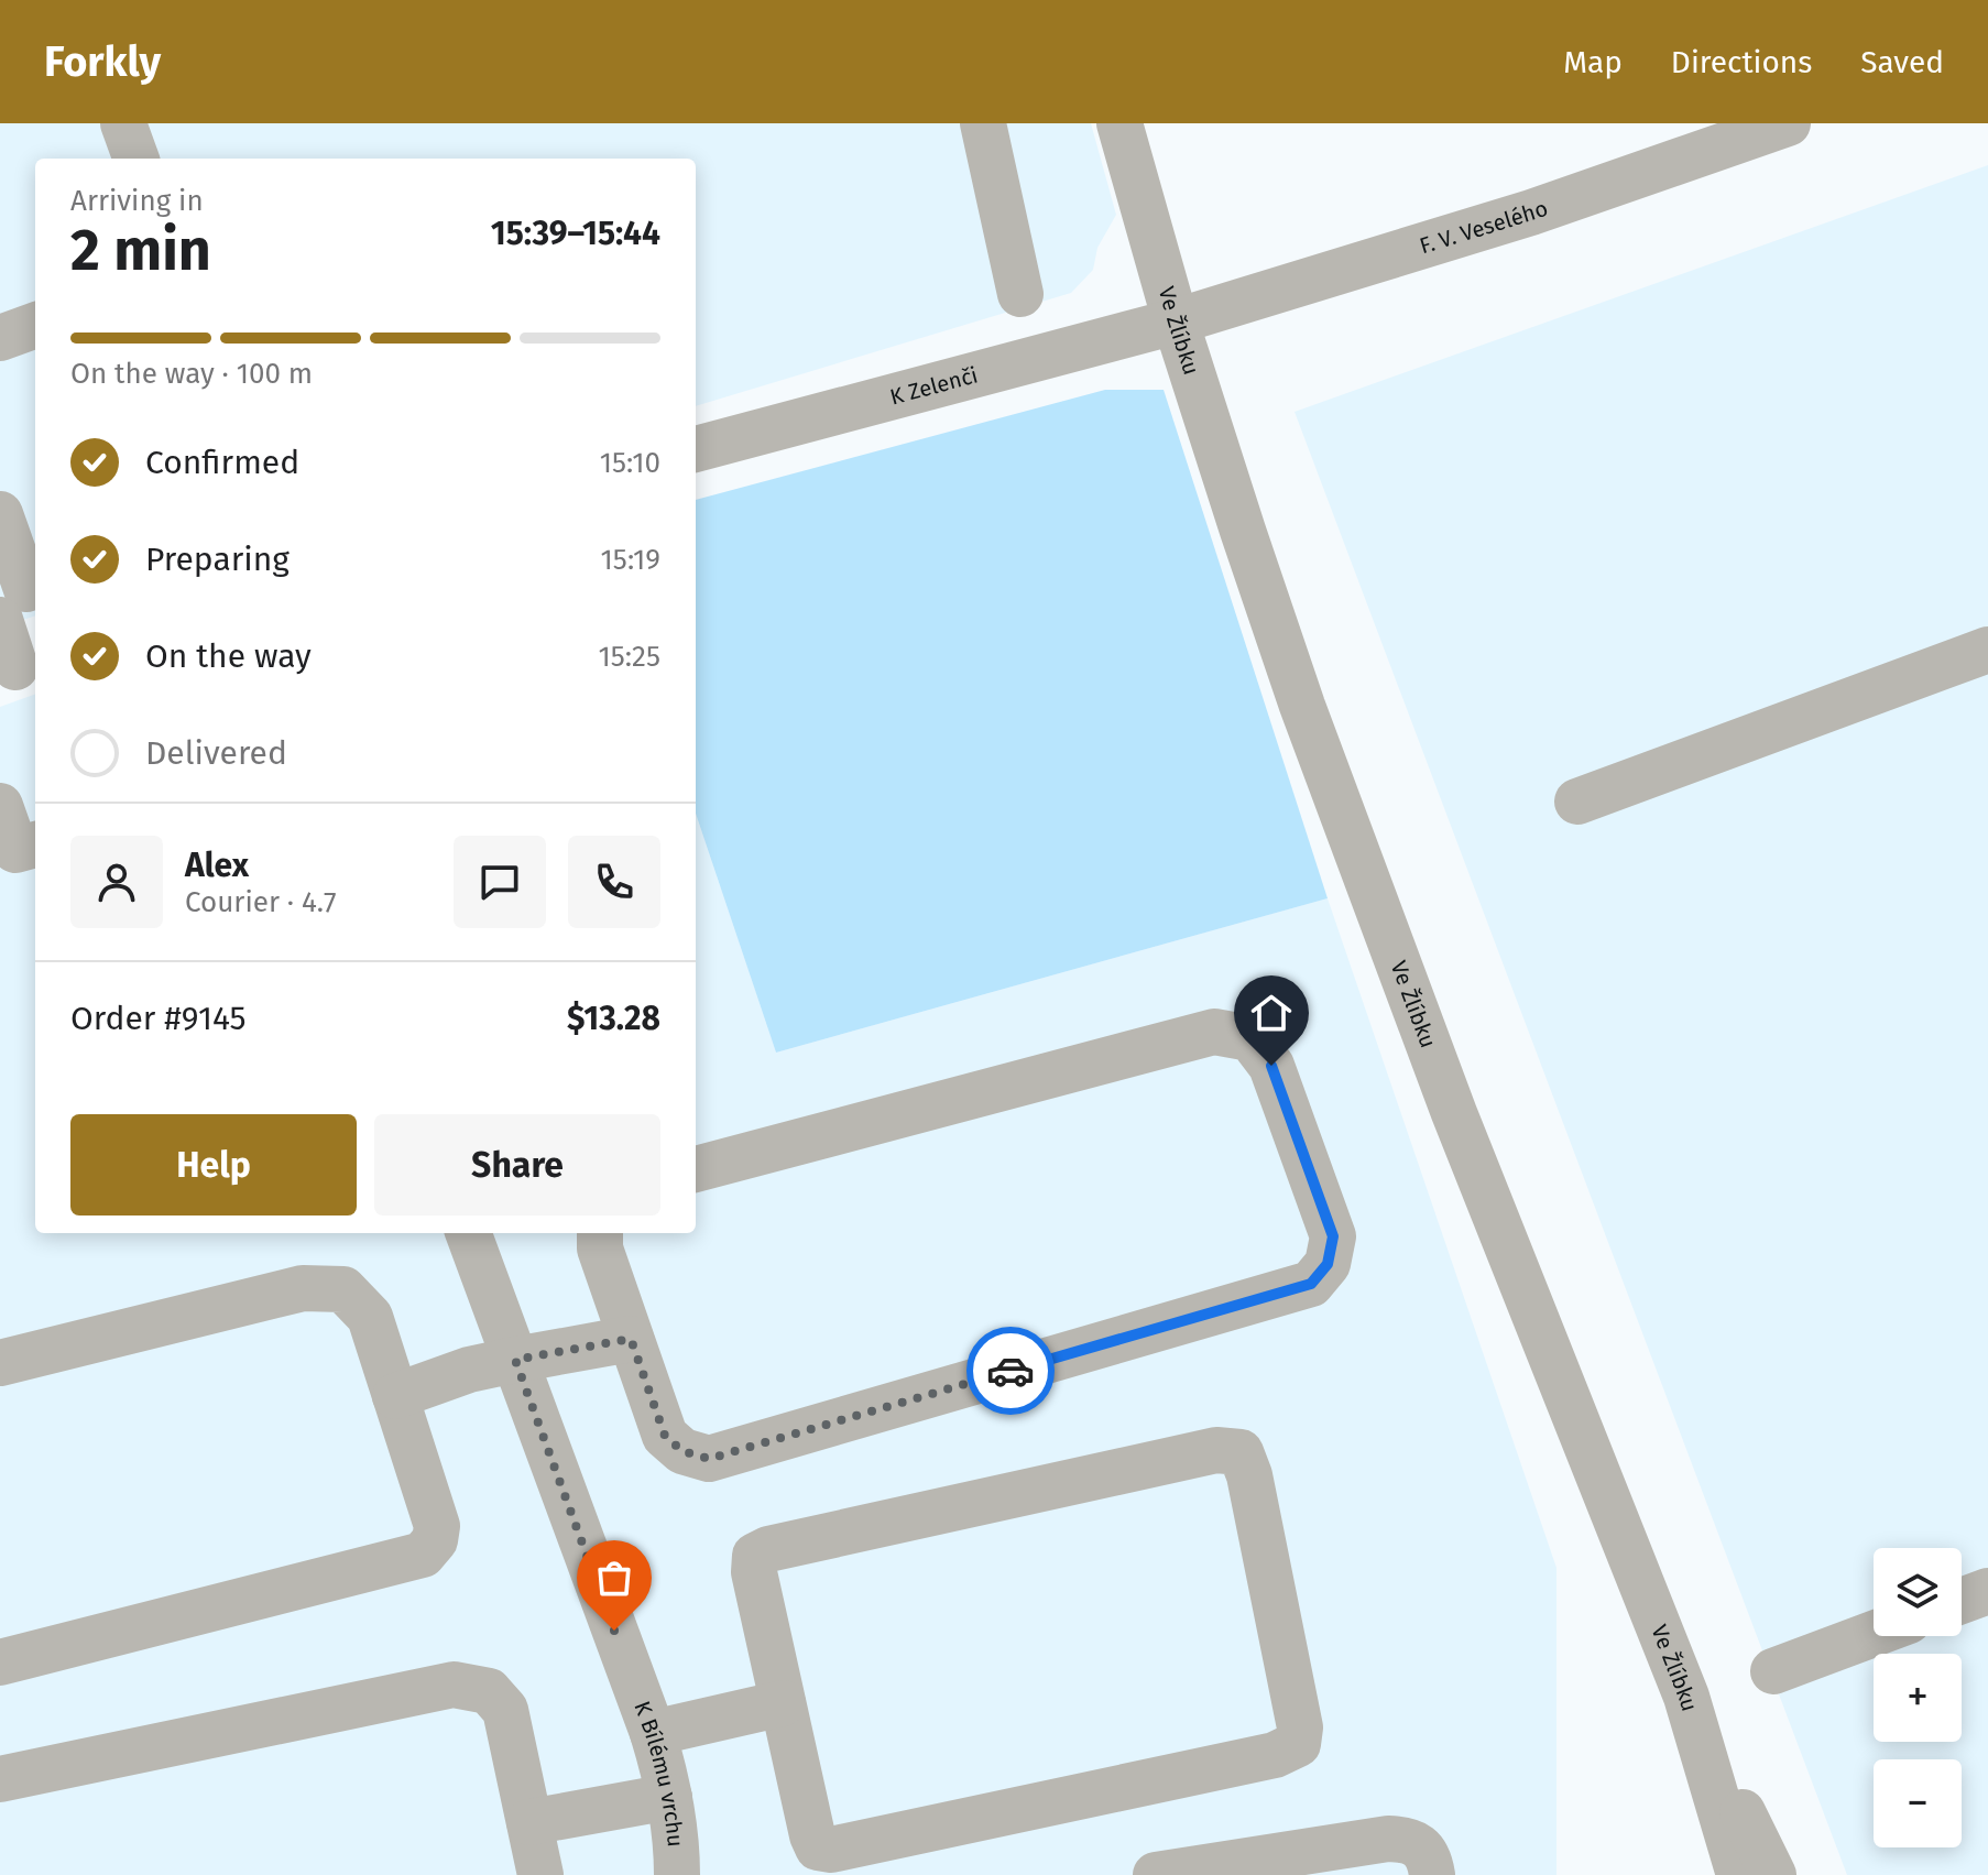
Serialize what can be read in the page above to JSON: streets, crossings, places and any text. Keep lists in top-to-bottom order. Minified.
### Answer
{"streets":{"street":["F. V. Veselého","Ve Žlíbku","K Zelenči","K Bílému vrchu"]},"crossings":[["F. V. Veselého","Ve Žlíbku"],["F. V. Veselého","K Zelenči"],["Ve Žlíbku","K Zelenči"]],"page":{"header":"Forkly","nav":["Map","Directions","Saved"],"heading":["2 min","Arriving in","15:39–15:44"],"panel":["Alex","Courier · 4.7","Order #9145","$13.28"],"bar":"On the way · 100 m","list":[["Confirmed","15:10"],["Preparing","15:19"],["On the way","15:25"],"Delivered"],"buttons":["Help","Share"],"map_buttons":["+","−"]}}
